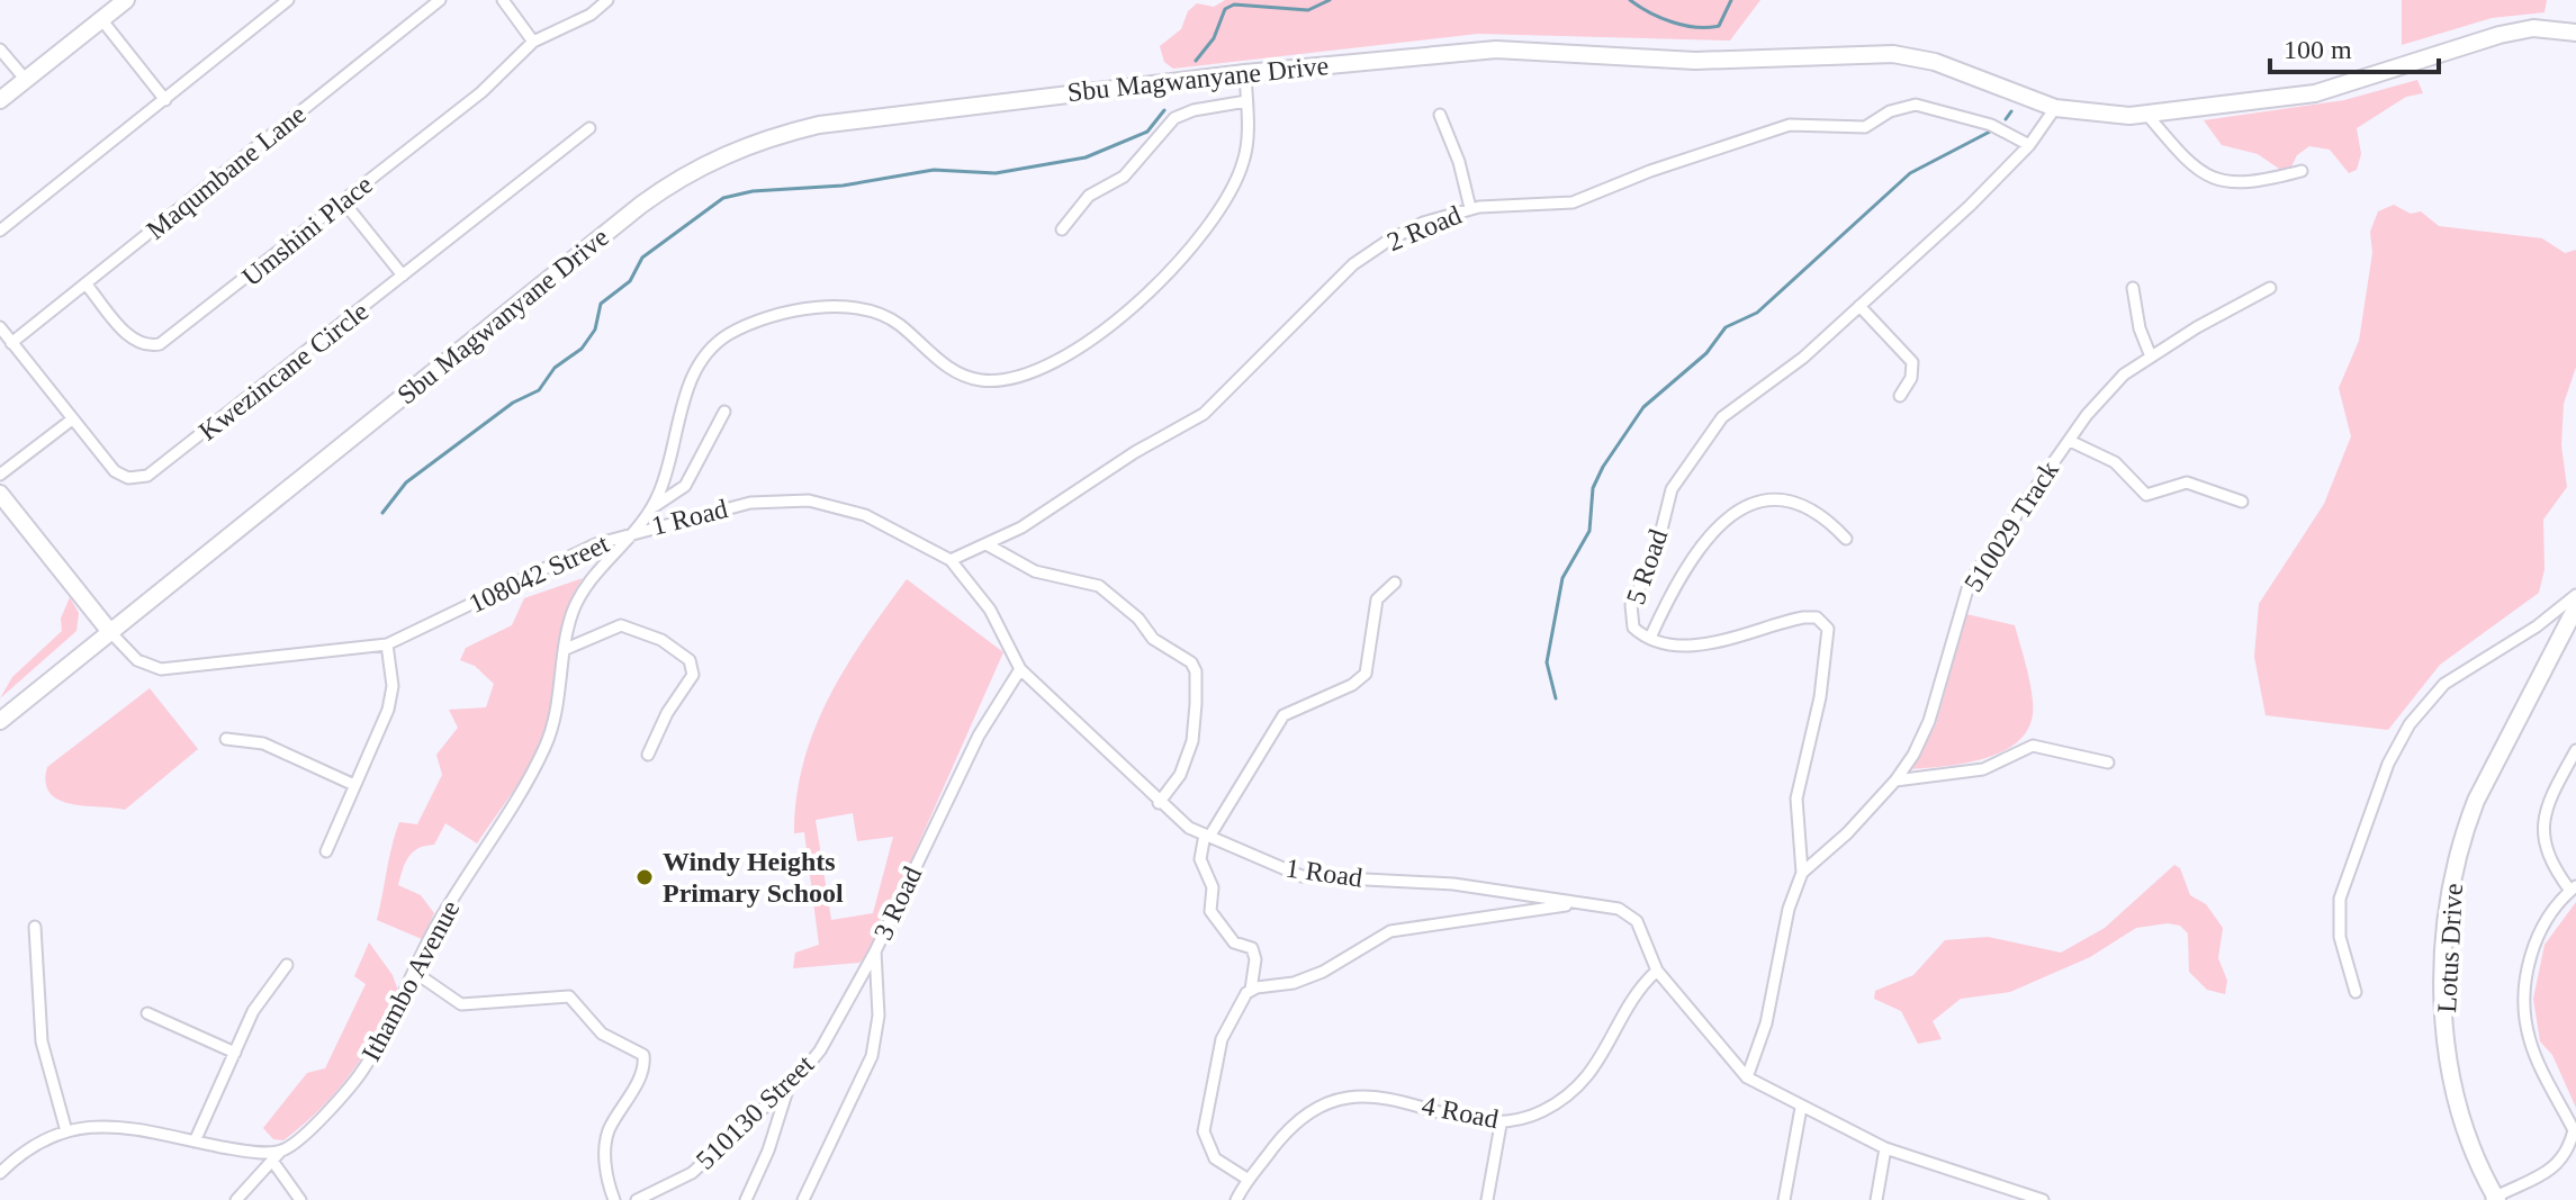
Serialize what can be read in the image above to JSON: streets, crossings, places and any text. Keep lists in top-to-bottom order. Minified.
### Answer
{"streets":{"main road":["Sbu Magwanyane Drive","Lotus Drive"],"street":["Maqumbane Lane","2 Road","Umshini Place","Kwezincane Circle","1 Road","510029 Track","5 Road","108042 Street","3 Road","Ithambo Avenue","510130 Street","4 Road"]},"crossings":[["Sbu Magwanyane Drive","5 Road"],["Sbu Magwanyane Drive","108042 Street"],["Maqumbane Lane","Umshini Place"],["Maqumbane Lane","Kwezincane Circle"],["2 Road","1 Road"],["2 Road","5 Road"],["1 Road","5 Road"],["1 Road","108042 Street"],["1 Road","3 Road"],["1 Road","Ithambo Avenue"],["1 Road","4 Road"],["510029 Track","5 Road"],["108042 Street","Ithambo Avenue"],["3 Road","510130 Street"]],"places":["Windy Heights Primary School"],"scale_bar":"100 m"}
